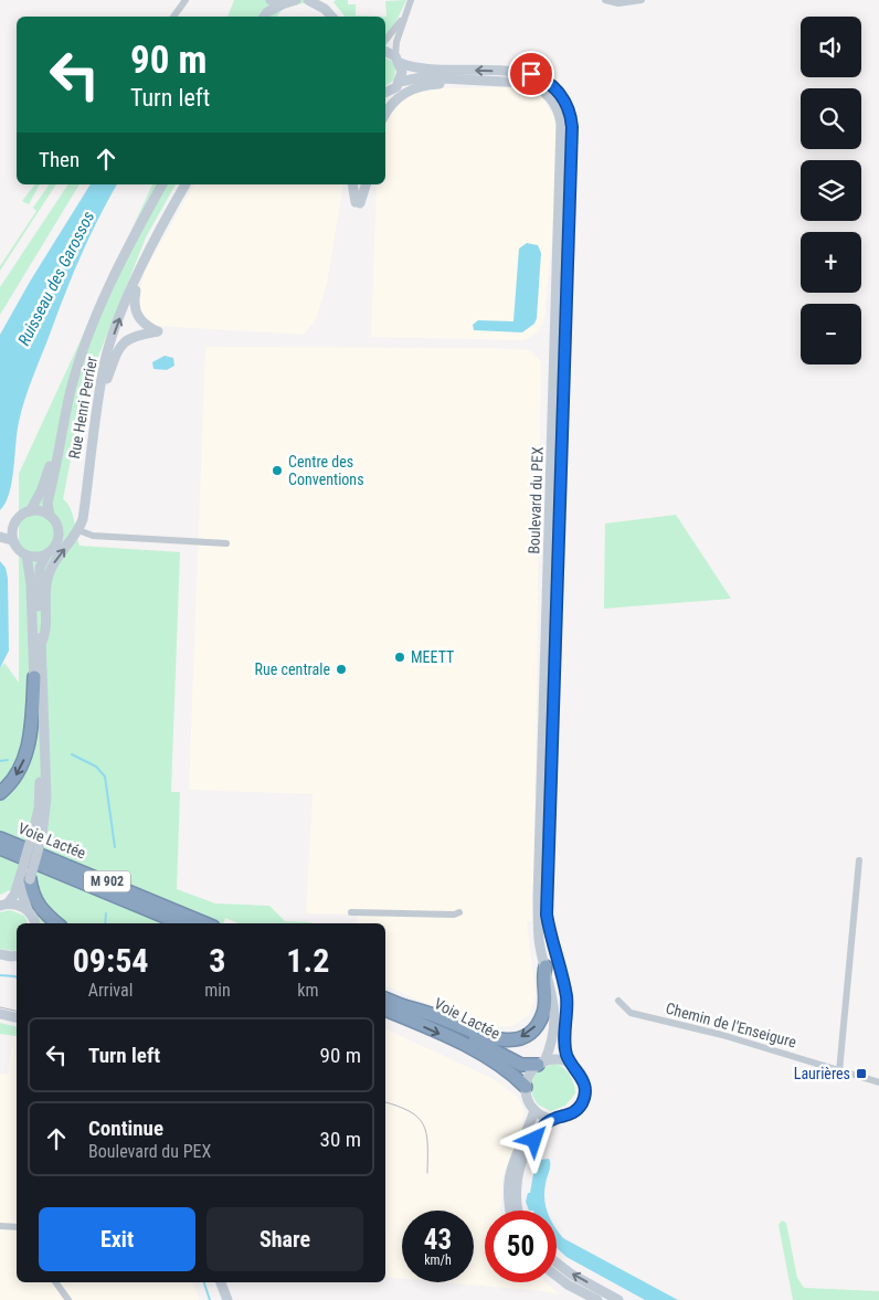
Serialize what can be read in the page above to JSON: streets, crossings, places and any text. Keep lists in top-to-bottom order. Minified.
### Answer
{"streets":{"highway":["Voie Lactée","M 902"],"main road":["Rue Henri Perrier","Boulevard du PEX"],"street":["Chemin de l'Enseigure"]},"crossings":[["Boulevard du PEX","Voie Lactée"]],"water":["Ruisseau des Garossos"],"places":{"other":["Centre des Conventions","MEETT","Rue centrale"],"transit":["Laurières"]},"page":{"map_buttons":["+","−"],"turn":["90 m","Turn left"],"then":"Then","eta":["09:54","Arrival","3","min","1.2","km"],"list":[{"name":"Turn left","value":"90 m"},{"name":"Continue","note":"Boulevard du PEX","value":"30 m"}],"buttons":["Exit","Share"],"speed":"43 km/h","limit":"50"}}
